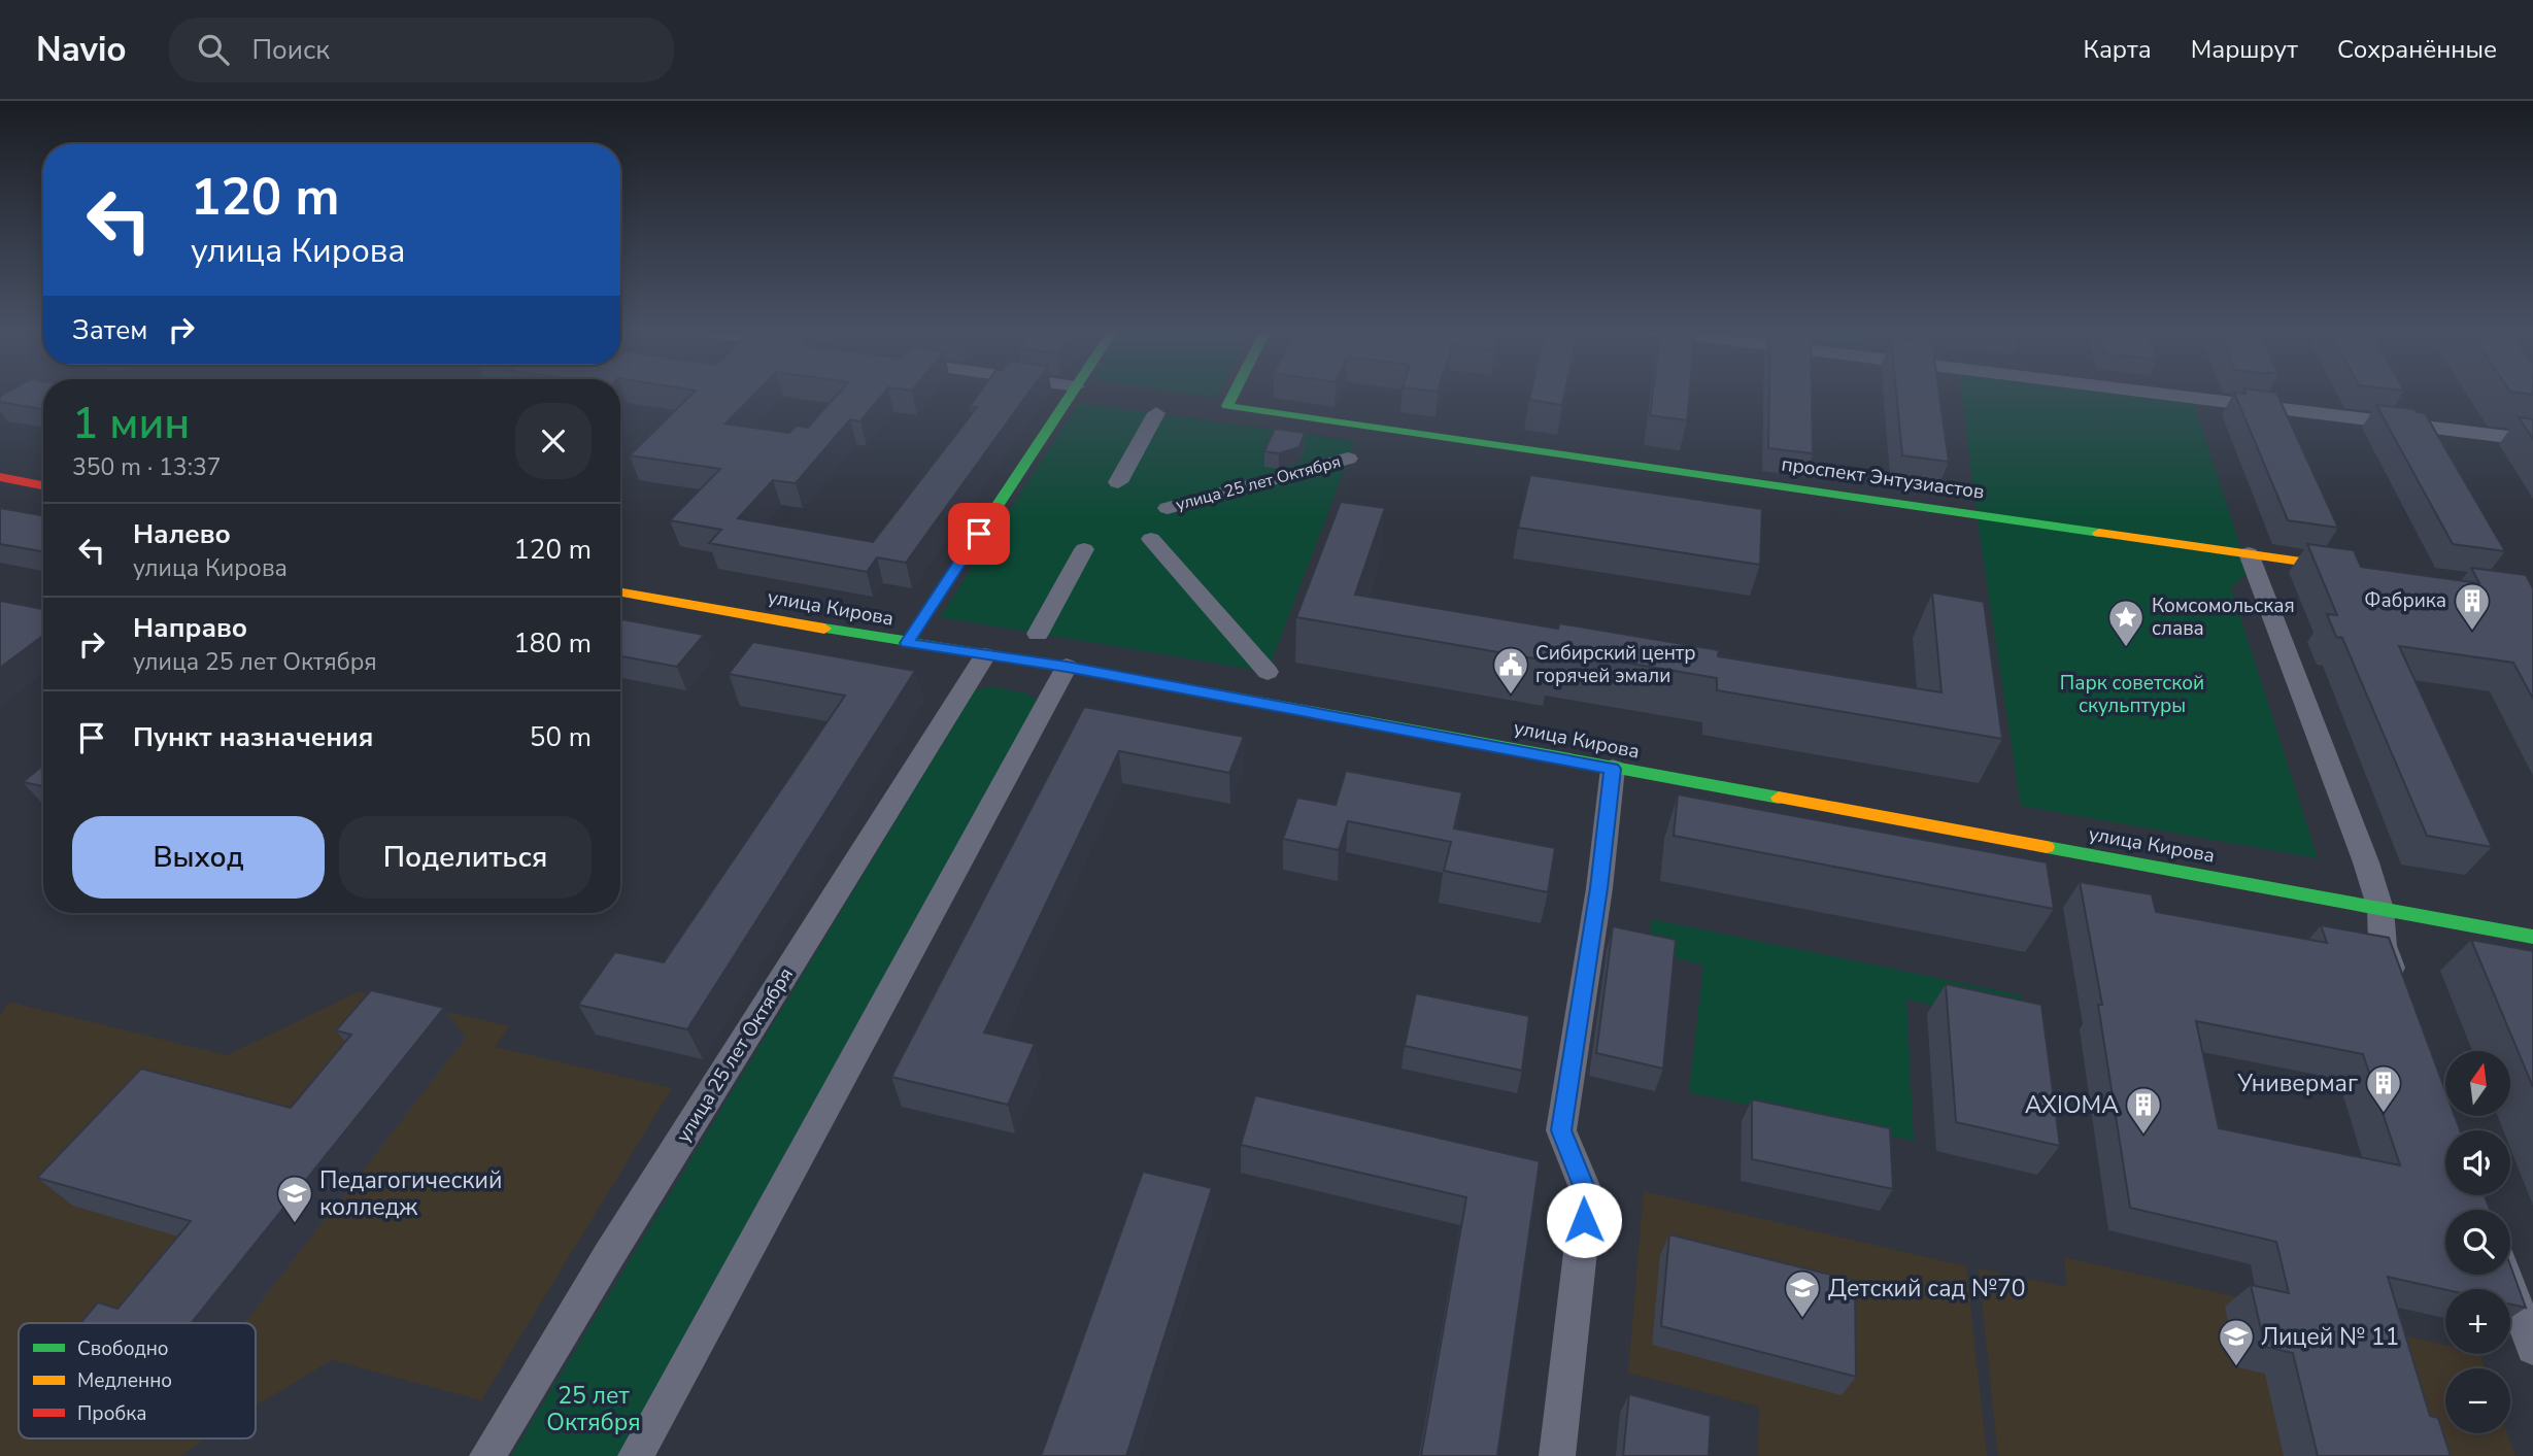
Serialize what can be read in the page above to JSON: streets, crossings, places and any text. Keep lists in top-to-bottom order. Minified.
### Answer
{"streets":{"street":["проспект Энтузиастов","улица 25 лет Октября","улица Кирова"]},"crossings":[["улица 25 лет Октября","улица Кирова"]],"parks":["Парк советской скульптуры","25 лет Октября"],"places":{"building":["Фабрика","Универмаг","AXIOMA"],"place":["Комсомольская слава"],"public building":["Сибирский центр горячей эмали"],"school or university":["Педагогический колледж","Детский сад №70","Лицей № 11"]},"legend":["Свободно","Медленно","Пробка"],"north":"top","page":{"header":"Navio","search":"Поиск","nav":["Карта","Маршрут","Сохранённые"],"turn":["120 m","улица Кирова"],"then":"Затем","heading":["1 мин","350 m · 13:37"],"list":[{"name":"Налево","note":"улица Кирова","value":"120 m"},{"name":"Направо","note":"улица 25 лет Октября","value":"180 m"},{"name":"Пункт назначения","value":"50 m"}],"buttons":["Выход","Поделиться"],"map_buttons":["+","−"]}}
